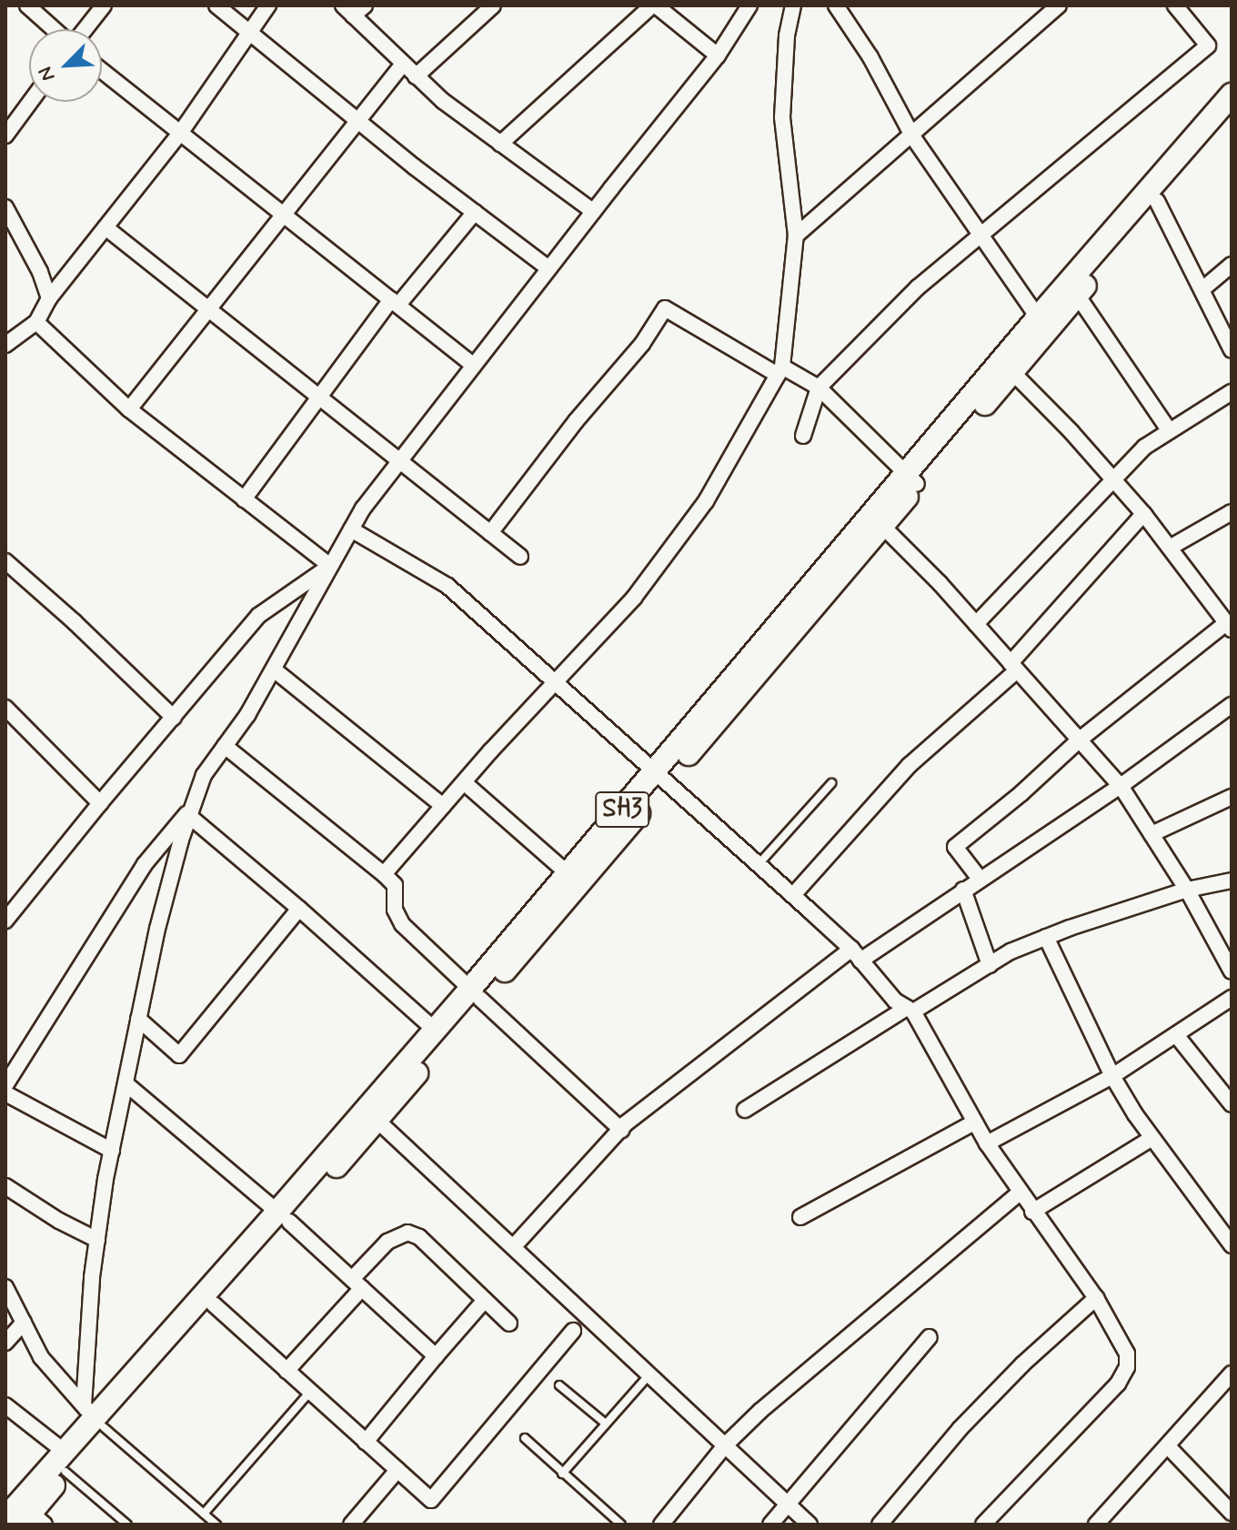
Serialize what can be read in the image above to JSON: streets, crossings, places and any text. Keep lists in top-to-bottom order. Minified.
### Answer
{"streets":{"main road":["SH3"]},"north":"bottom left"}
